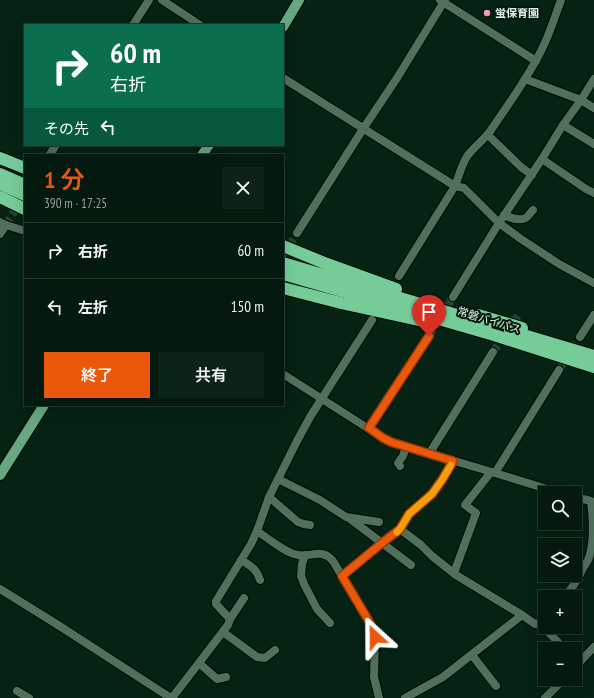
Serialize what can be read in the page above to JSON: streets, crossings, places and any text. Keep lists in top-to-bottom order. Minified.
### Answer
{"streets":{"highway":["常磐バイパス"]},"places":["蛍保育園"],"page":{"turn":["60 m","右折"],"then":"その先","heading":["1 分","390 m · 17:25"],"list":[{"name":"右折","value":"60 m"},{"name":"左折","value":"150 m"}],"buttons":["終了","共有"],"map_buttons":["+","−"]}}
